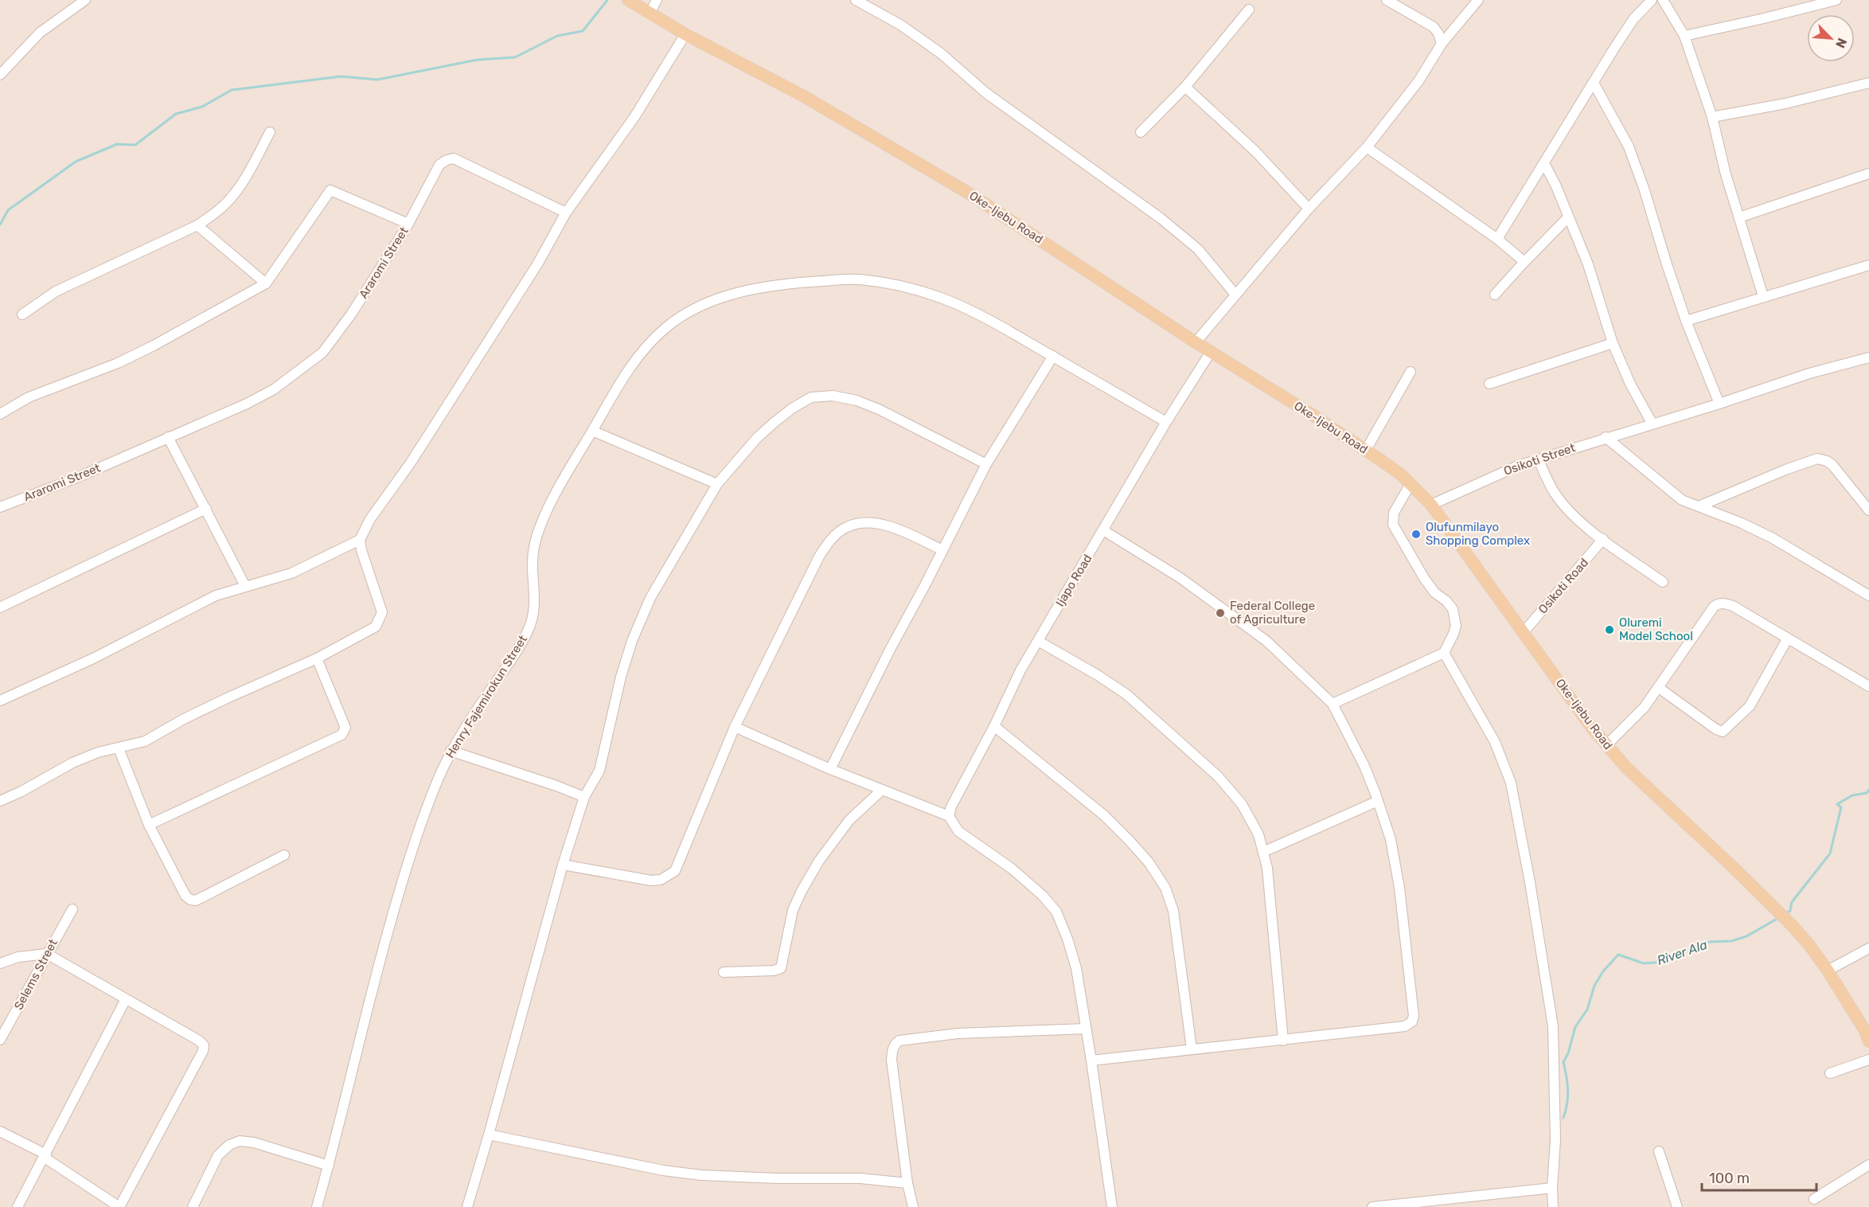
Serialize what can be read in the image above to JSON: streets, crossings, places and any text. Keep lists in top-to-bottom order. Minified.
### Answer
{"streets":{"main road":["Oke-Ijebu Road"],"street":["Araromi Street","Osikoti Street","Ijapo Road","Osikoti Road","Henry Fajemirokun Street","Selems Street"]},"crossings":[["Oke-Ijebu Road","Osikoti Street"],["Oke-Ijebu Road","Ijapo Road"],["Oke-Ijebu Road","Osikoti Road"],["Ijapo Road","Henry Fajemirokun Street"]],"water":["River Ala"],"places":["Olufunmilayo Shopping Complex","Federal College of Agriculture","Oluremi Model School"],"scale_bar":"100 m","north":"bottom right"}
